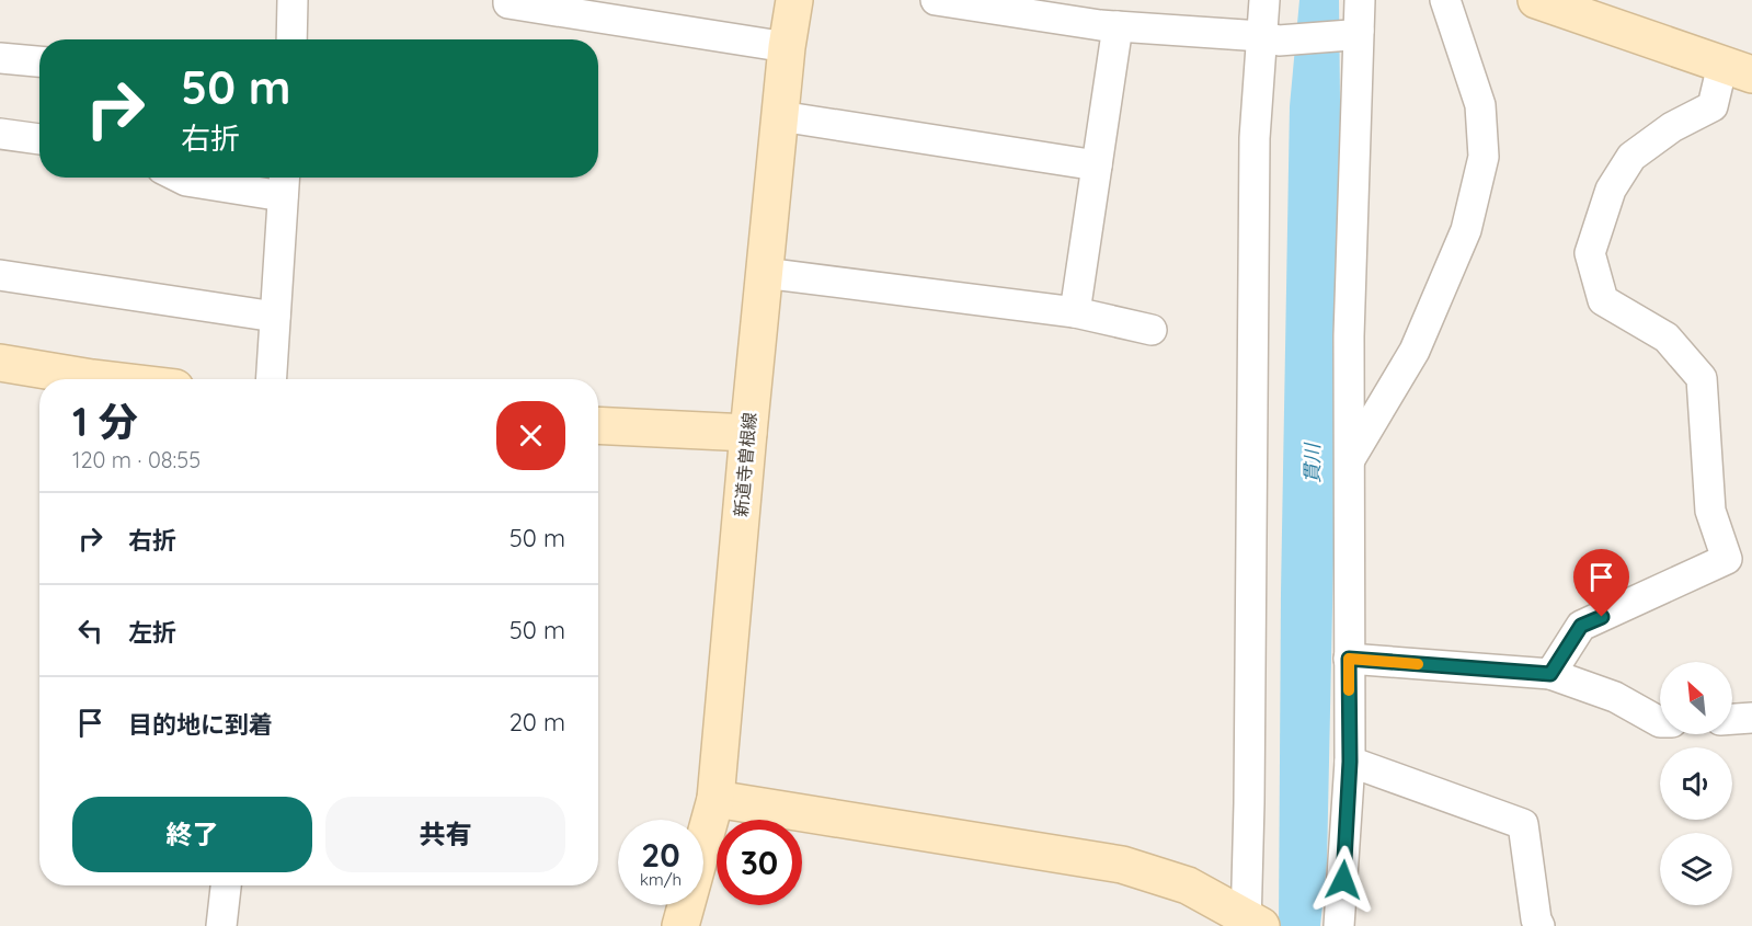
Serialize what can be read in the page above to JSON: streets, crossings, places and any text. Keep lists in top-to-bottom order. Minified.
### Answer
{"streets":{"street":["新道寺曽根線"]},"water":["貫川"],"north":"top left","page":{"turn":["50 m","右折"],"heading":["1 分","120 m · 08:55"],"list":[{"name":"右折","value":"50 m"},{"name":"左折","value":"50 m"},{"name":"目的地に到着","value":"20 m"}],"buttons":["終了","共有"],"speed":"20 km/h","limit":"30"}}
